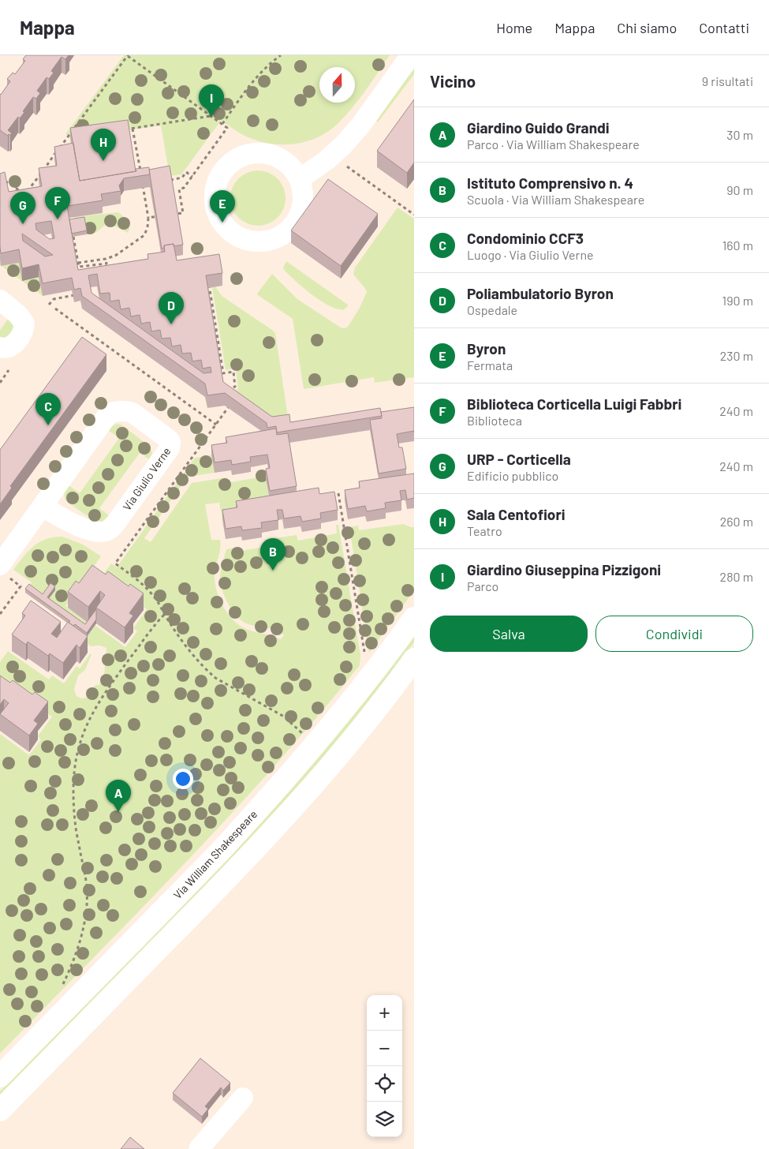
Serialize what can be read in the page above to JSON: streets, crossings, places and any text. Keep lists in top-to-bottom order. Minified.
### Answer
{"streets":{"main road":["Via William Shakespeare"],"street":["Via Giulio Verne"]},"north":"top","page":{"header":"Mappa","nav":["Home","Mappa","Chi siamo","Contatti"],"heading":["Vicino","9 risultati"],"pins":["I","H","F","E","G","D","C","B","A"],"list":[{"mark":"A","name":"Giardino Guido Grandi","note":"Parco · Via William Shakespeare","value":"30 m"},{"mark":"B","name":"Istituto Comprensivo n. 4","note":"Scuola · Via William Shakespeare","value":"90 m"},{"mark":"C","name":"Condominio CCF3","note":"Luogo · Via Giulio Verne","value":"160 m"},{"mark":"D","name":"Poliambulatorio Byron","note":"Ospedale","value":"190 m"},{"mark":"E","name":"Byron","note":"Fermata","value":"230 m"},{"mark":"F","name":"Biblioteca Corticella Luigi Fabbri","note":"Biblioteca","value":"240 m"},{"mark":"G","name":"URP - Corticella","note":"Edificio pubblico","value":"240 m"},{"mark":"H","name":"Sala Centofiori","note":"Teatro","value":"260 m"},{"mark":"I","name":"Giardino Giuseppina Pizzigoni","note":"Parco","value":"280 m"}],"buttons":["Salva","Condividi"],"map_buttons":["+","−"]}}
